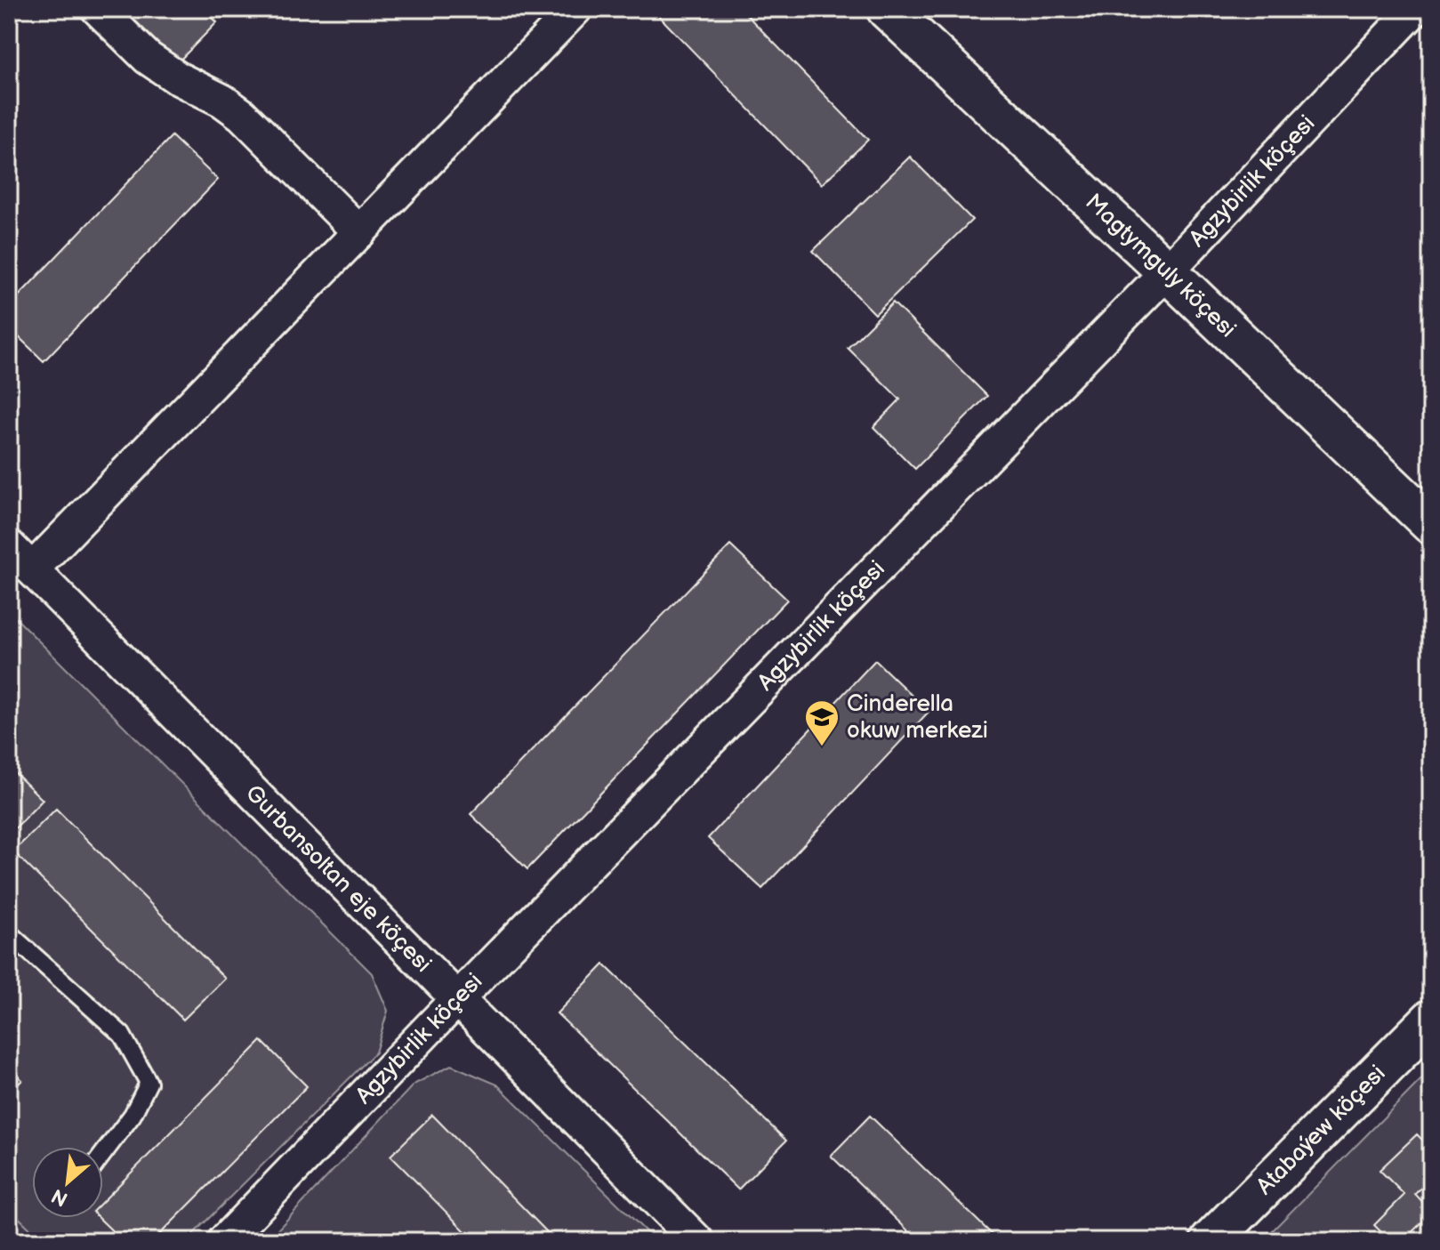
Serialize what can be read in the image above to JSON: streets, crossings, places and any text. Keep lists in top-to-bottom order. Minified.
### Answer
{"streets":{"main road":["Magtymguly köçesi","Atabaýew köçesi"],"street":["Agzybirlik köçesi","Gurbansoltan eje köçesi"]},"crossings":[["Agzybirlik köçesi","Magtymguly köçesi"],["Agzybirlik köçesi","Gurbansoltan eje köçesi"]],"places":{"school or university":["Cinderella okuw merkezi"]},"north":"bottom left"}
